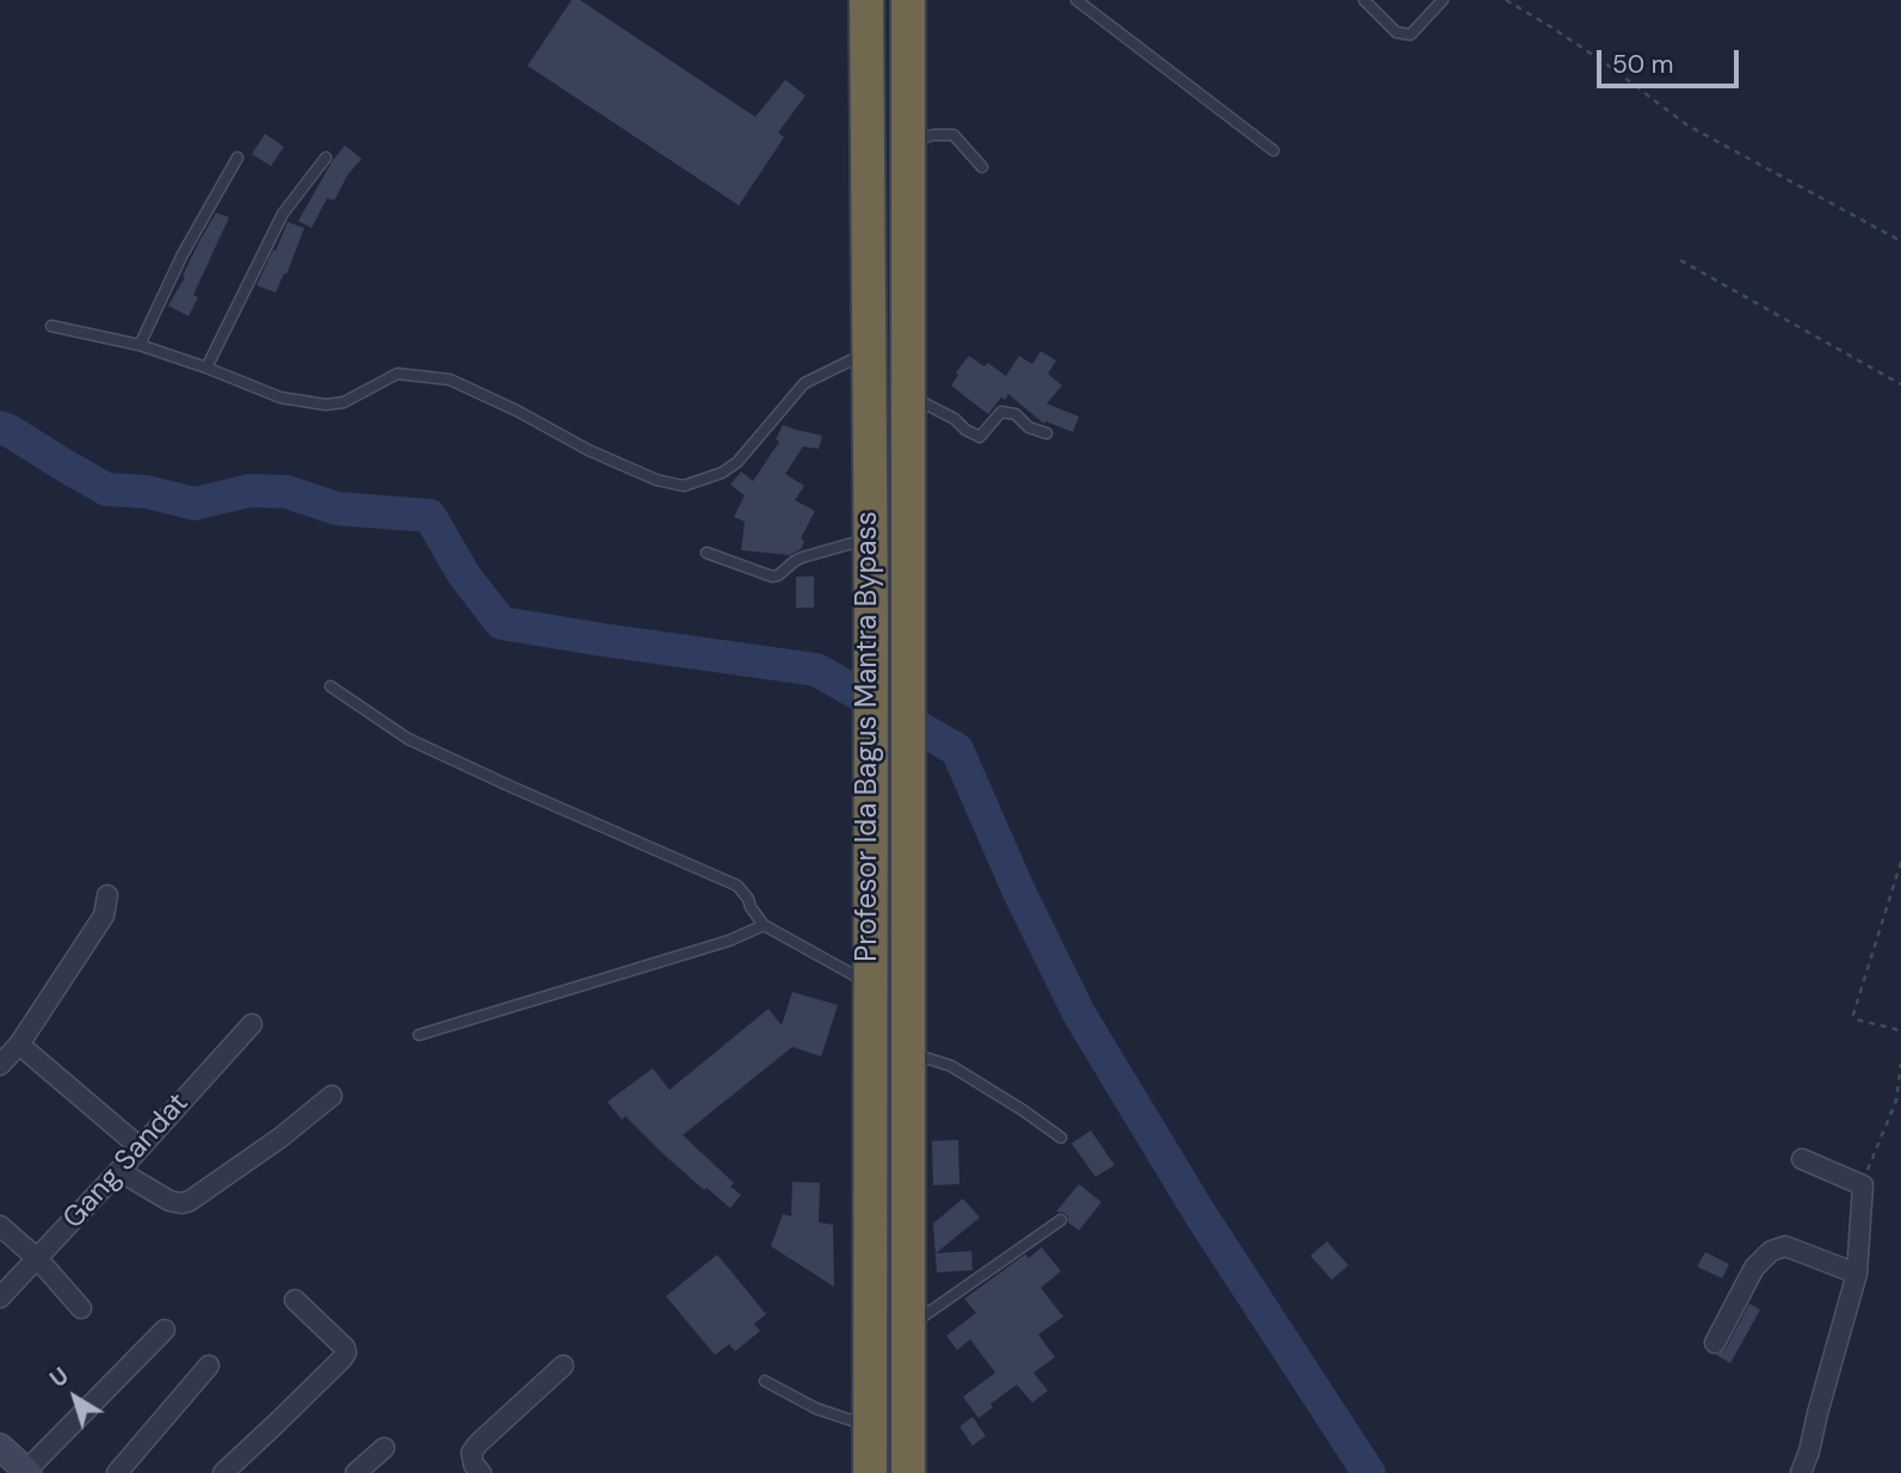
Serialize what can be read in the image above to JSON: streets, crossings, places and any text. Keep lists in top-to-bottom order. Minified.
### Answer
{"streets":{"highway":["Profesor Ida Bagus Mantra Bypass"],"street":["Gang Sandat"]},"scale_bar":"50 m","north":"top left"}
